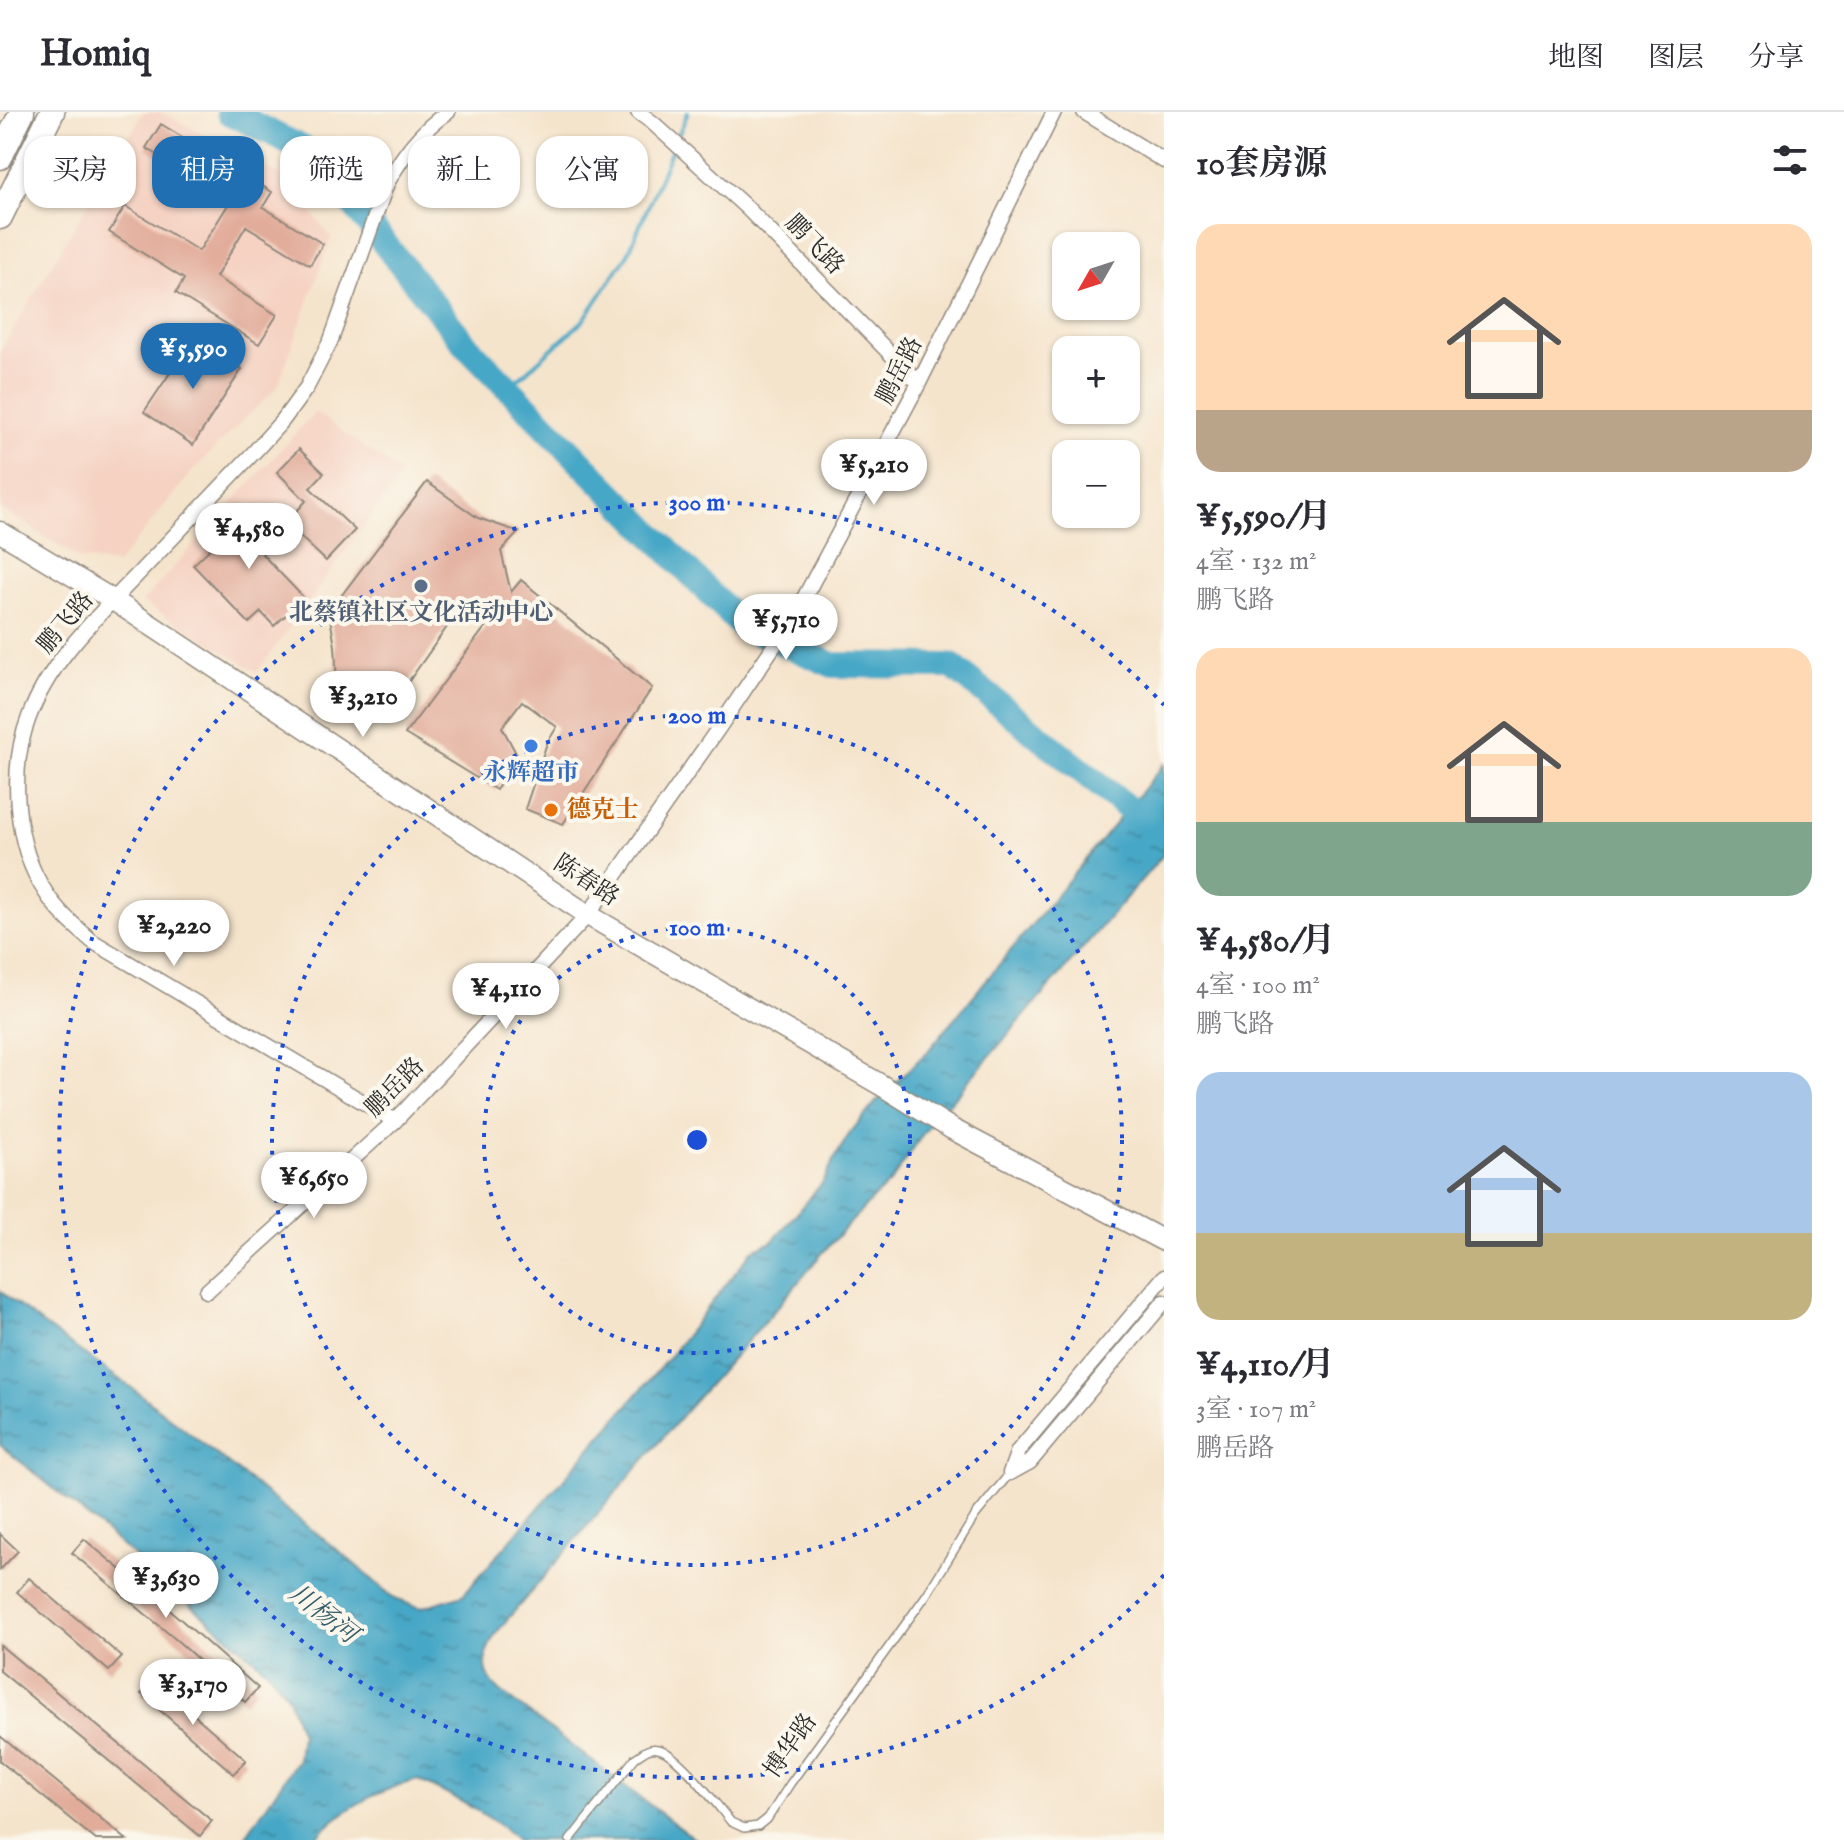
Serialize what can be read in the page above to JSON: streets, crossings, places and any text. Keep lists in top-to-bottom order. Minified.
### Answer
{"streets":{"street":["鹏飞路","鹏岳路","陈春路","博华路"]},"crossings":[["鹏飞路","鹏岳路"],["鹏飞路","陈春路"],["鹏岳路","陈春路"]],"water":["川杨河"],"places":["北蔡镇社区文化活动中心","永辉超市","德克士"],"north":"bottom left","page":{"header":"Homiq","nav":["地图","图层","分享"],"heading":"10套房源","chip":["买房","租房","筛选","新上","公寓"],"list":[{"name":"¥5,590/月","note":"4室 · 132 m² · 鹏飞路"},{"name":"¥4,580/月","note":"4室 · 100 m² · 鹏飞路"},{"name":"¥4,110/月","note":"3室 · 107 m² · 鹏岳路"}],"map_buttons":["+","−"],"price":["¥5,590","¥5,210","¥4,580","¥5,710","¥3,210","¥2,220","¥4,110","¥6,650","¥3,630","¥3,170"]},"rings":["300 m","200 m","100 m"]}
